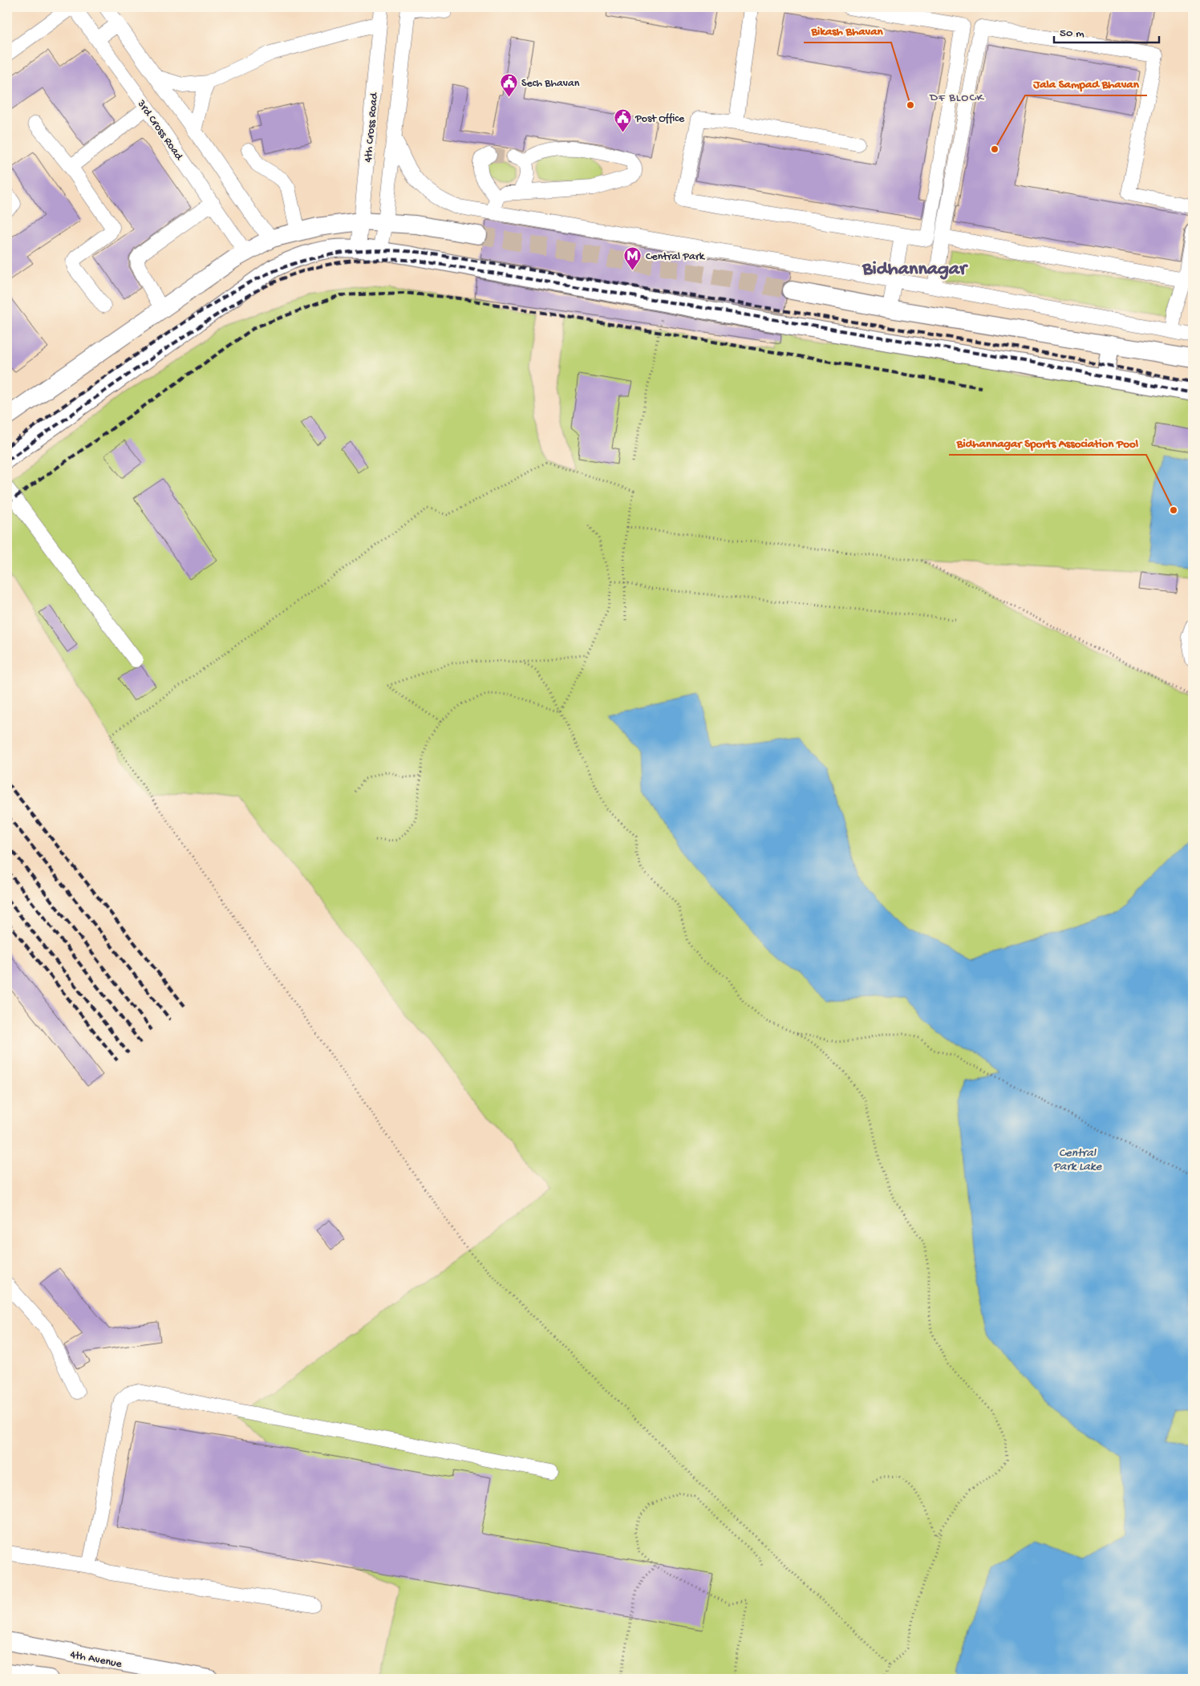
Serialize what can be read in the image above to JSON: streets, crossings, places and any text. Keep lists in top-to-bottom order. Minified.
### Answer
{"streets":{"main road":["4th Avenue"],"street":["4th Cross Road","3rd Cross Road"]},"districts":["DF BLOCK","Bidhannagar"],"water":["Central Park Lake"],"places":{"public building":["Sech Bhavan","Post Office"],"other":["Bikash Bhavan","Jala Sampad Bhavan","Bidhannagar Sports Association Pool"],"metro station":["Central Park"]},"scale_bar":"50 m"}
